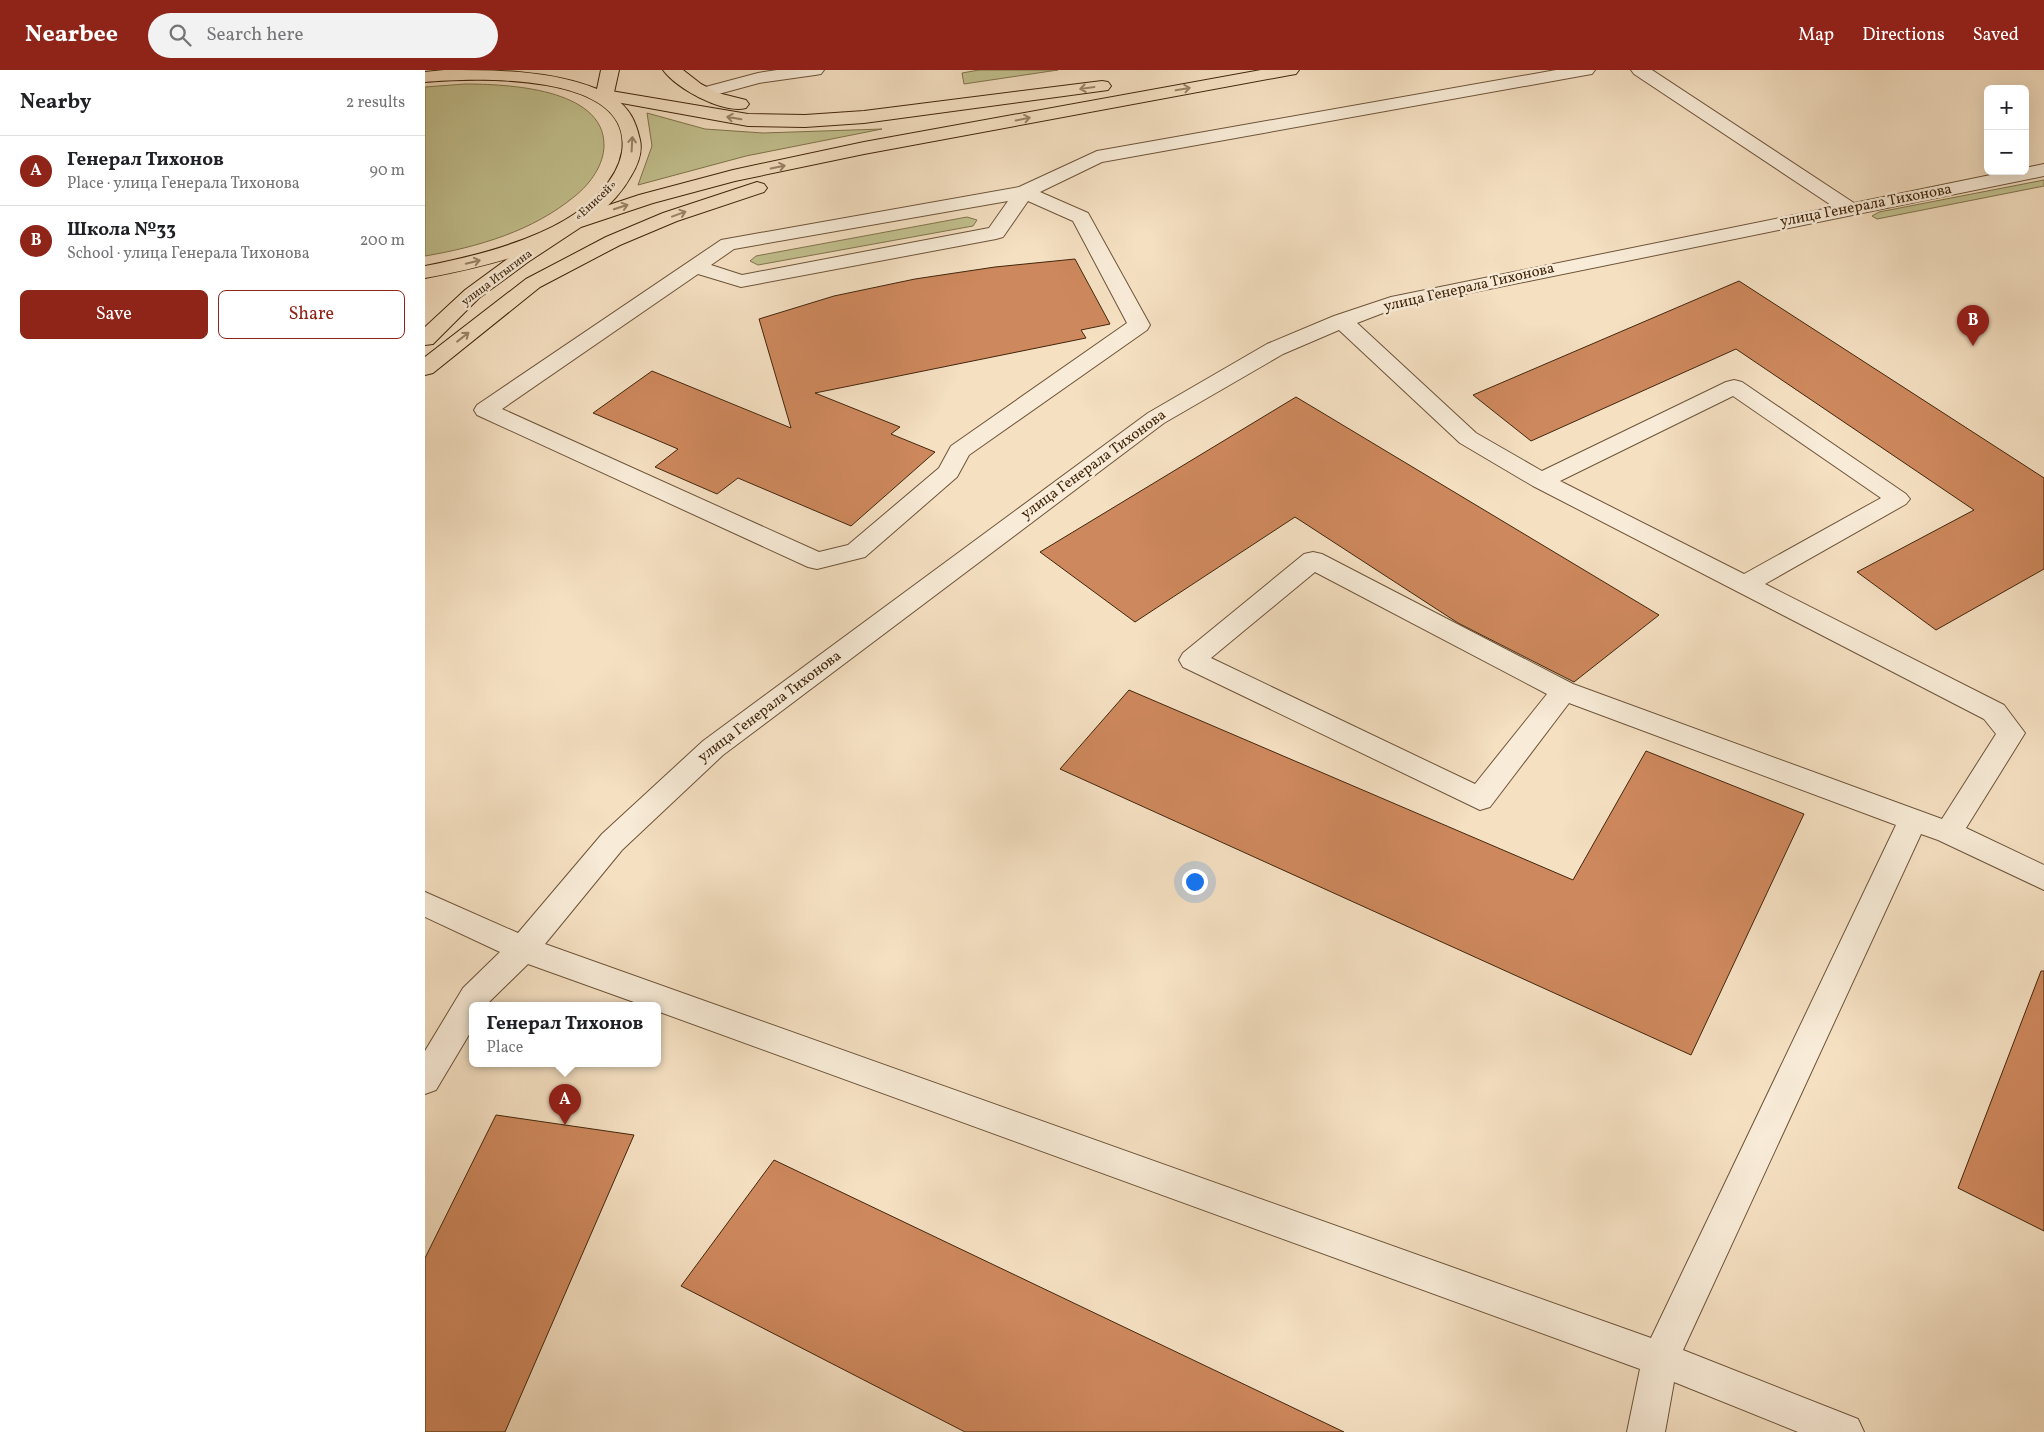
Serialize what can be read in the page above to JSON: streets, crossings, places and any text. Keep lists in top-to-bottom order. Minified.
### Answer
{"streets":{"main road":["«Енисей»","улица Итыгина"],"street":["улица Генерала Тихонова"]},"crossings":[["«Енисей»","улица Итыгина"]],"page":{"header":"Nearbee","search":"Search here","nav":["Map","Directions","Saved"],"heading":["Nearby","2 results"],"map_buttons":["+","−"],"list":[{"mark":"A","name":"Генерал Тихонов","note":"Place · улица Генерала Тихонова","value":"90 m"},{"mark":"B","name":"Школа №33","note":"School · улица Генерала Тихонова","value":"200 m"}],"buttons":["Save","Share"],"pins":["B","A"],"popup":["Генерал Тихонов","Place"]}}
